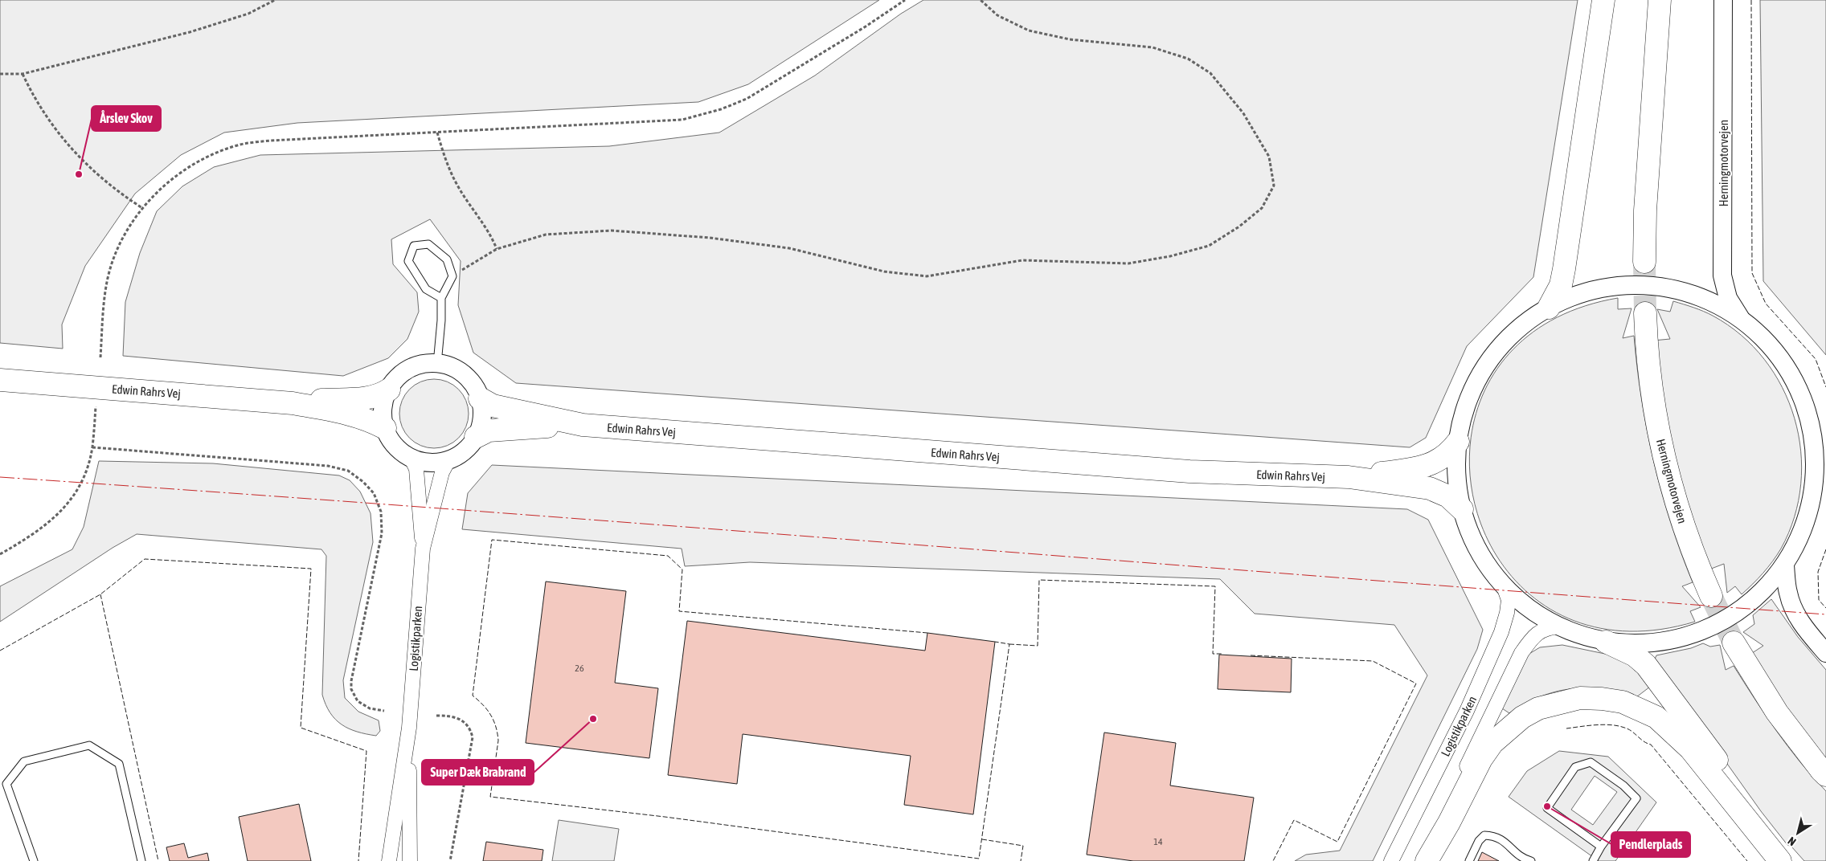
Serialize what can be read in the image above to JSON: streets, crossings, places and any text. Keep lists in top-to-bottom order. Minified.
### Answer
{"streets":{"highway":["Herningmotorvejen","Edwin Rahrs Vej"],"street":["Logistikparken"]},"places":["Årslev Skov","Super Dæk Brabrand","Pendlerplads"],"house_numbers":["26","14"],"north":"bottom left"}
